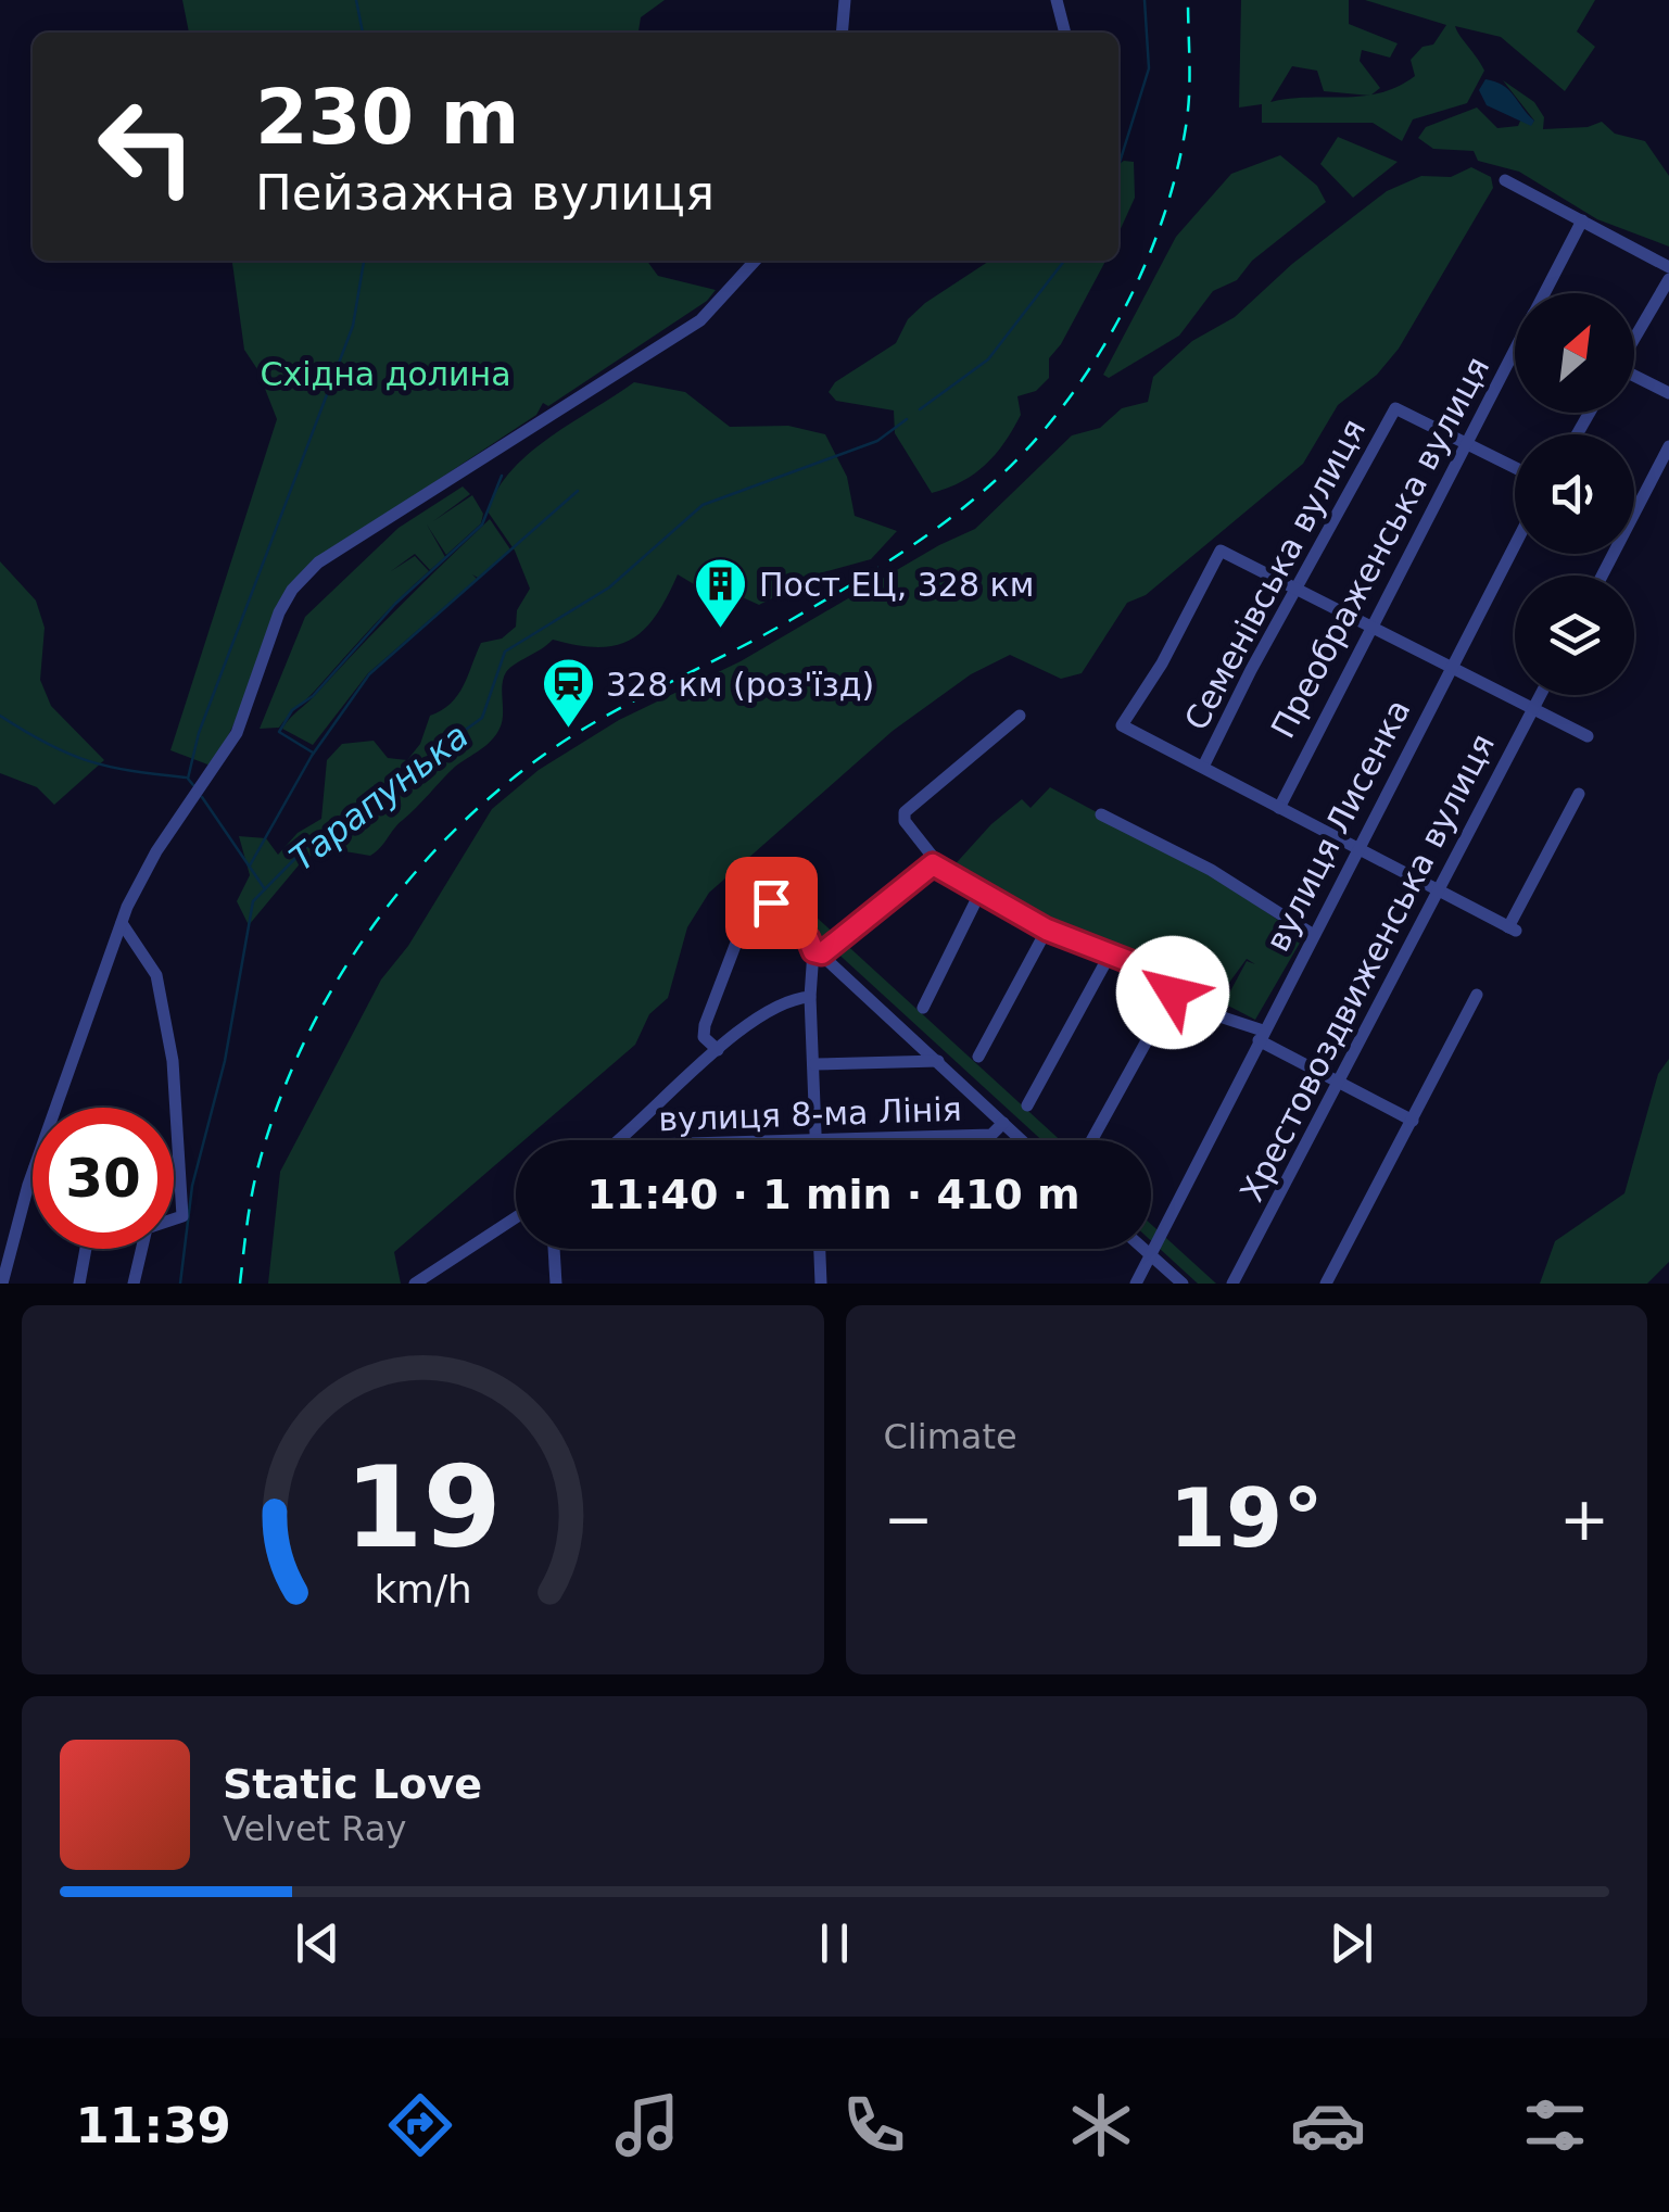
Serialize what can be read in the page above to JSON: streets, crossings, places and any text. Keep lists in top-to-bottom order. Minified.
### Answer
{"streets":{"street":["Преображенська вулиця","Семенівська вулиця","вулиця Лисенка","Хрестовоздвиженська вулиця","вулиця 8-ма Лінія"]},"crossings":[["Преображенська вулиця","Семенівська вулиця"]],"water":["Тарапунька"],"parks":["Східна долина"],"places":{"building":["Пост ЕЦ, 328 км"],"station":["328 км (роз'їзд)"]},"north":"top right","page":{"turn":["230 m","Пейзажна вулиця"],"limit":"30","trip":"11:40 · 1 min · 410 m","tile":"Climate","heat":["−","19°","+"],"song":["Static Love","Velvet Ray"],"tabs":"11:39","gauge":["19","km/h"]}}
